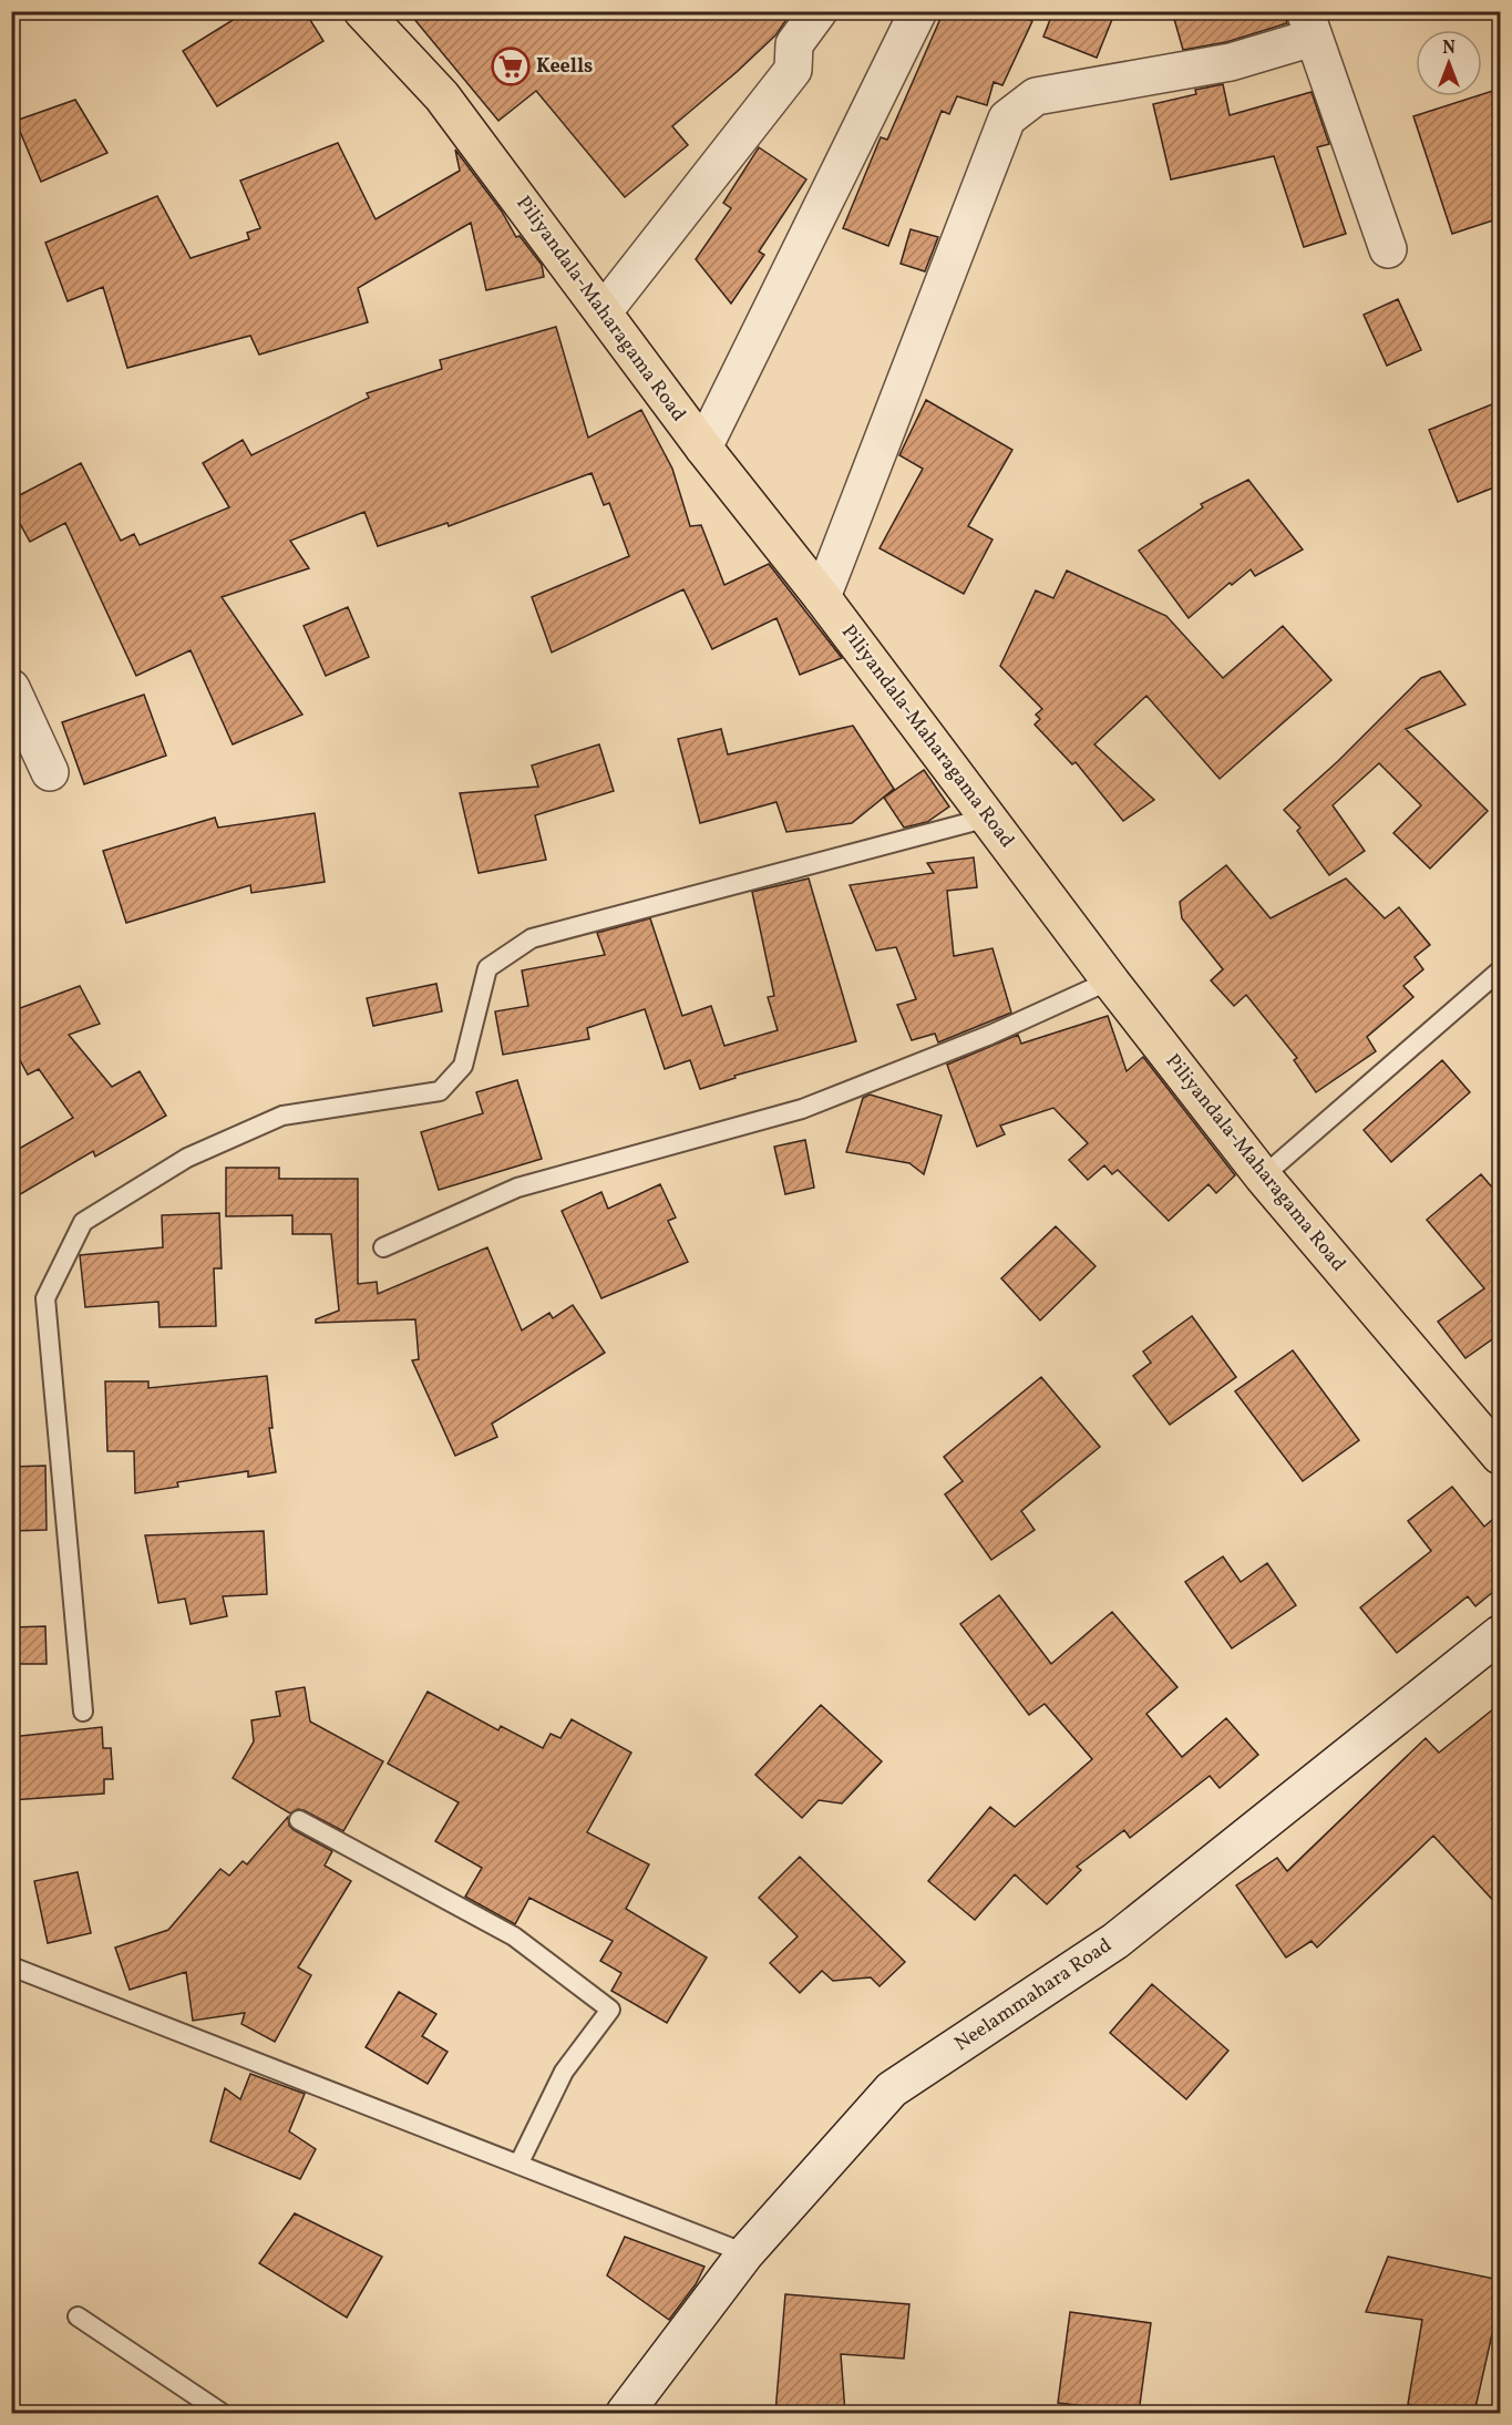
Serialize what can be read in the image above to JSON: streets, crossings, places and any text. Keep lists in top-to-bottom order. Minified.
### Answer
{"streets":{"main road":["Piliyandala-Maharagama Road"],"street":["Neelammahara Road"]},"places":{"supermarket":["Keells"]},"north":"top"}
